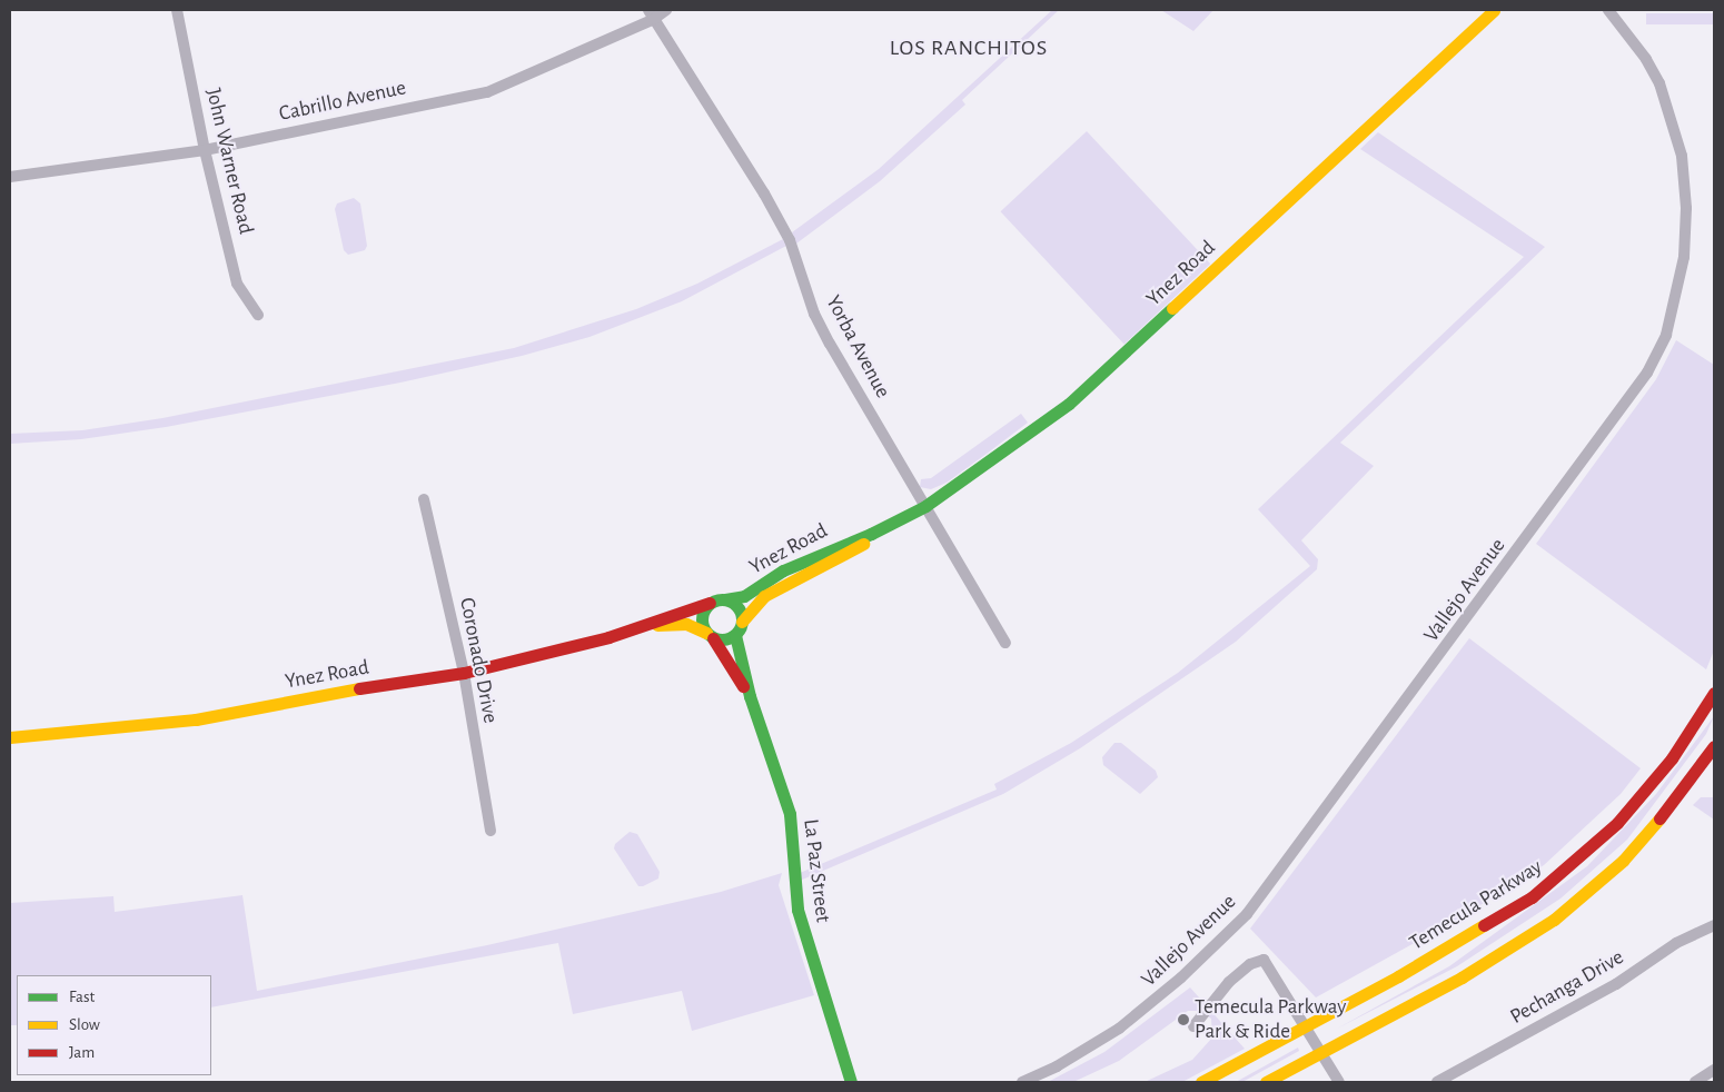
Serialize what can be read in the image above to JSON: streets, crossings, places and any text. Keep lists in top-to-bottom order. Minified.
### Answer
{"streets":{"main road":["Ynez Road","La Paz Street","Temecula Parkway"],"street":["Cabrillo Avenue","John Warner Road","Yorba Avenue","Vallejo Avenue","Coronado Drive","Pechanga Drive"]},"crossings":[["Cabrillo Avenue","John Warner Road"],["Cabrillo Avenue","Yorba Avenue"],["Ynez Road","Yorba Avenue"],["Ynez Road","Coronado Drive"],["Ynez Road","La Paz Street"]],"districts":["LOS RANCHITOS"],"places":["Temecula Parkway Park & Ride"],"legend":["Fast","Slow","Jam"]}
